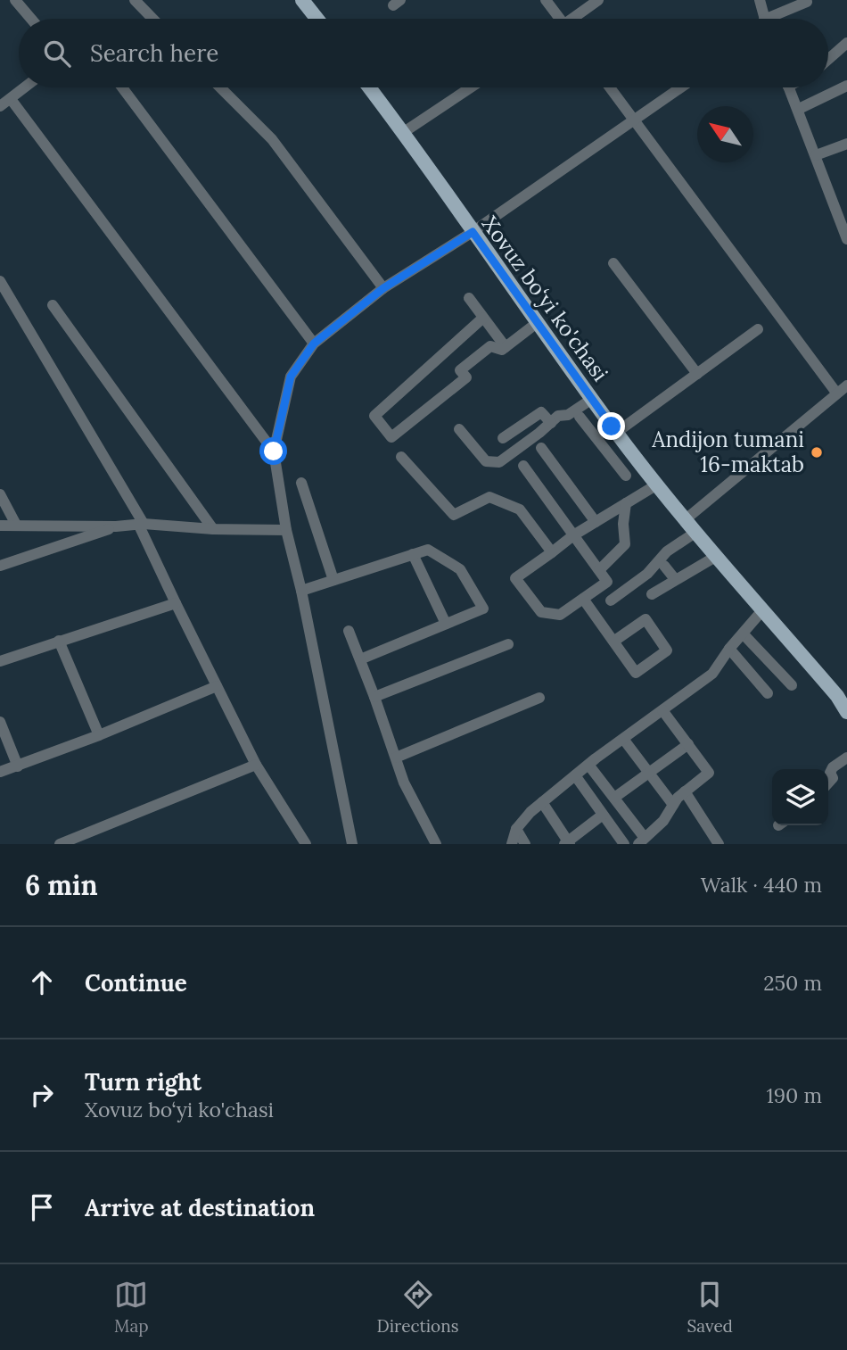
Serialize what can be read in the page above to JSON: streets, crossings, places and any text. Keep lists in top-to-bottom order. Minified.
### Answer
{"streets":{"main road":["Xovuz bo‘yi ko'chasi"]},"places":["Andijon tumani 16-maktab"],"north":"top left","page":{"search":"Search here","heading":["6 min","Walk · 440 m"],"list":[["Continue","250 m"],["Turn right","Xovuz bo‘yi ko'chasi","190 m"],"Arrive at destination"],"nav":["Map","Directions","Saved"]}}
